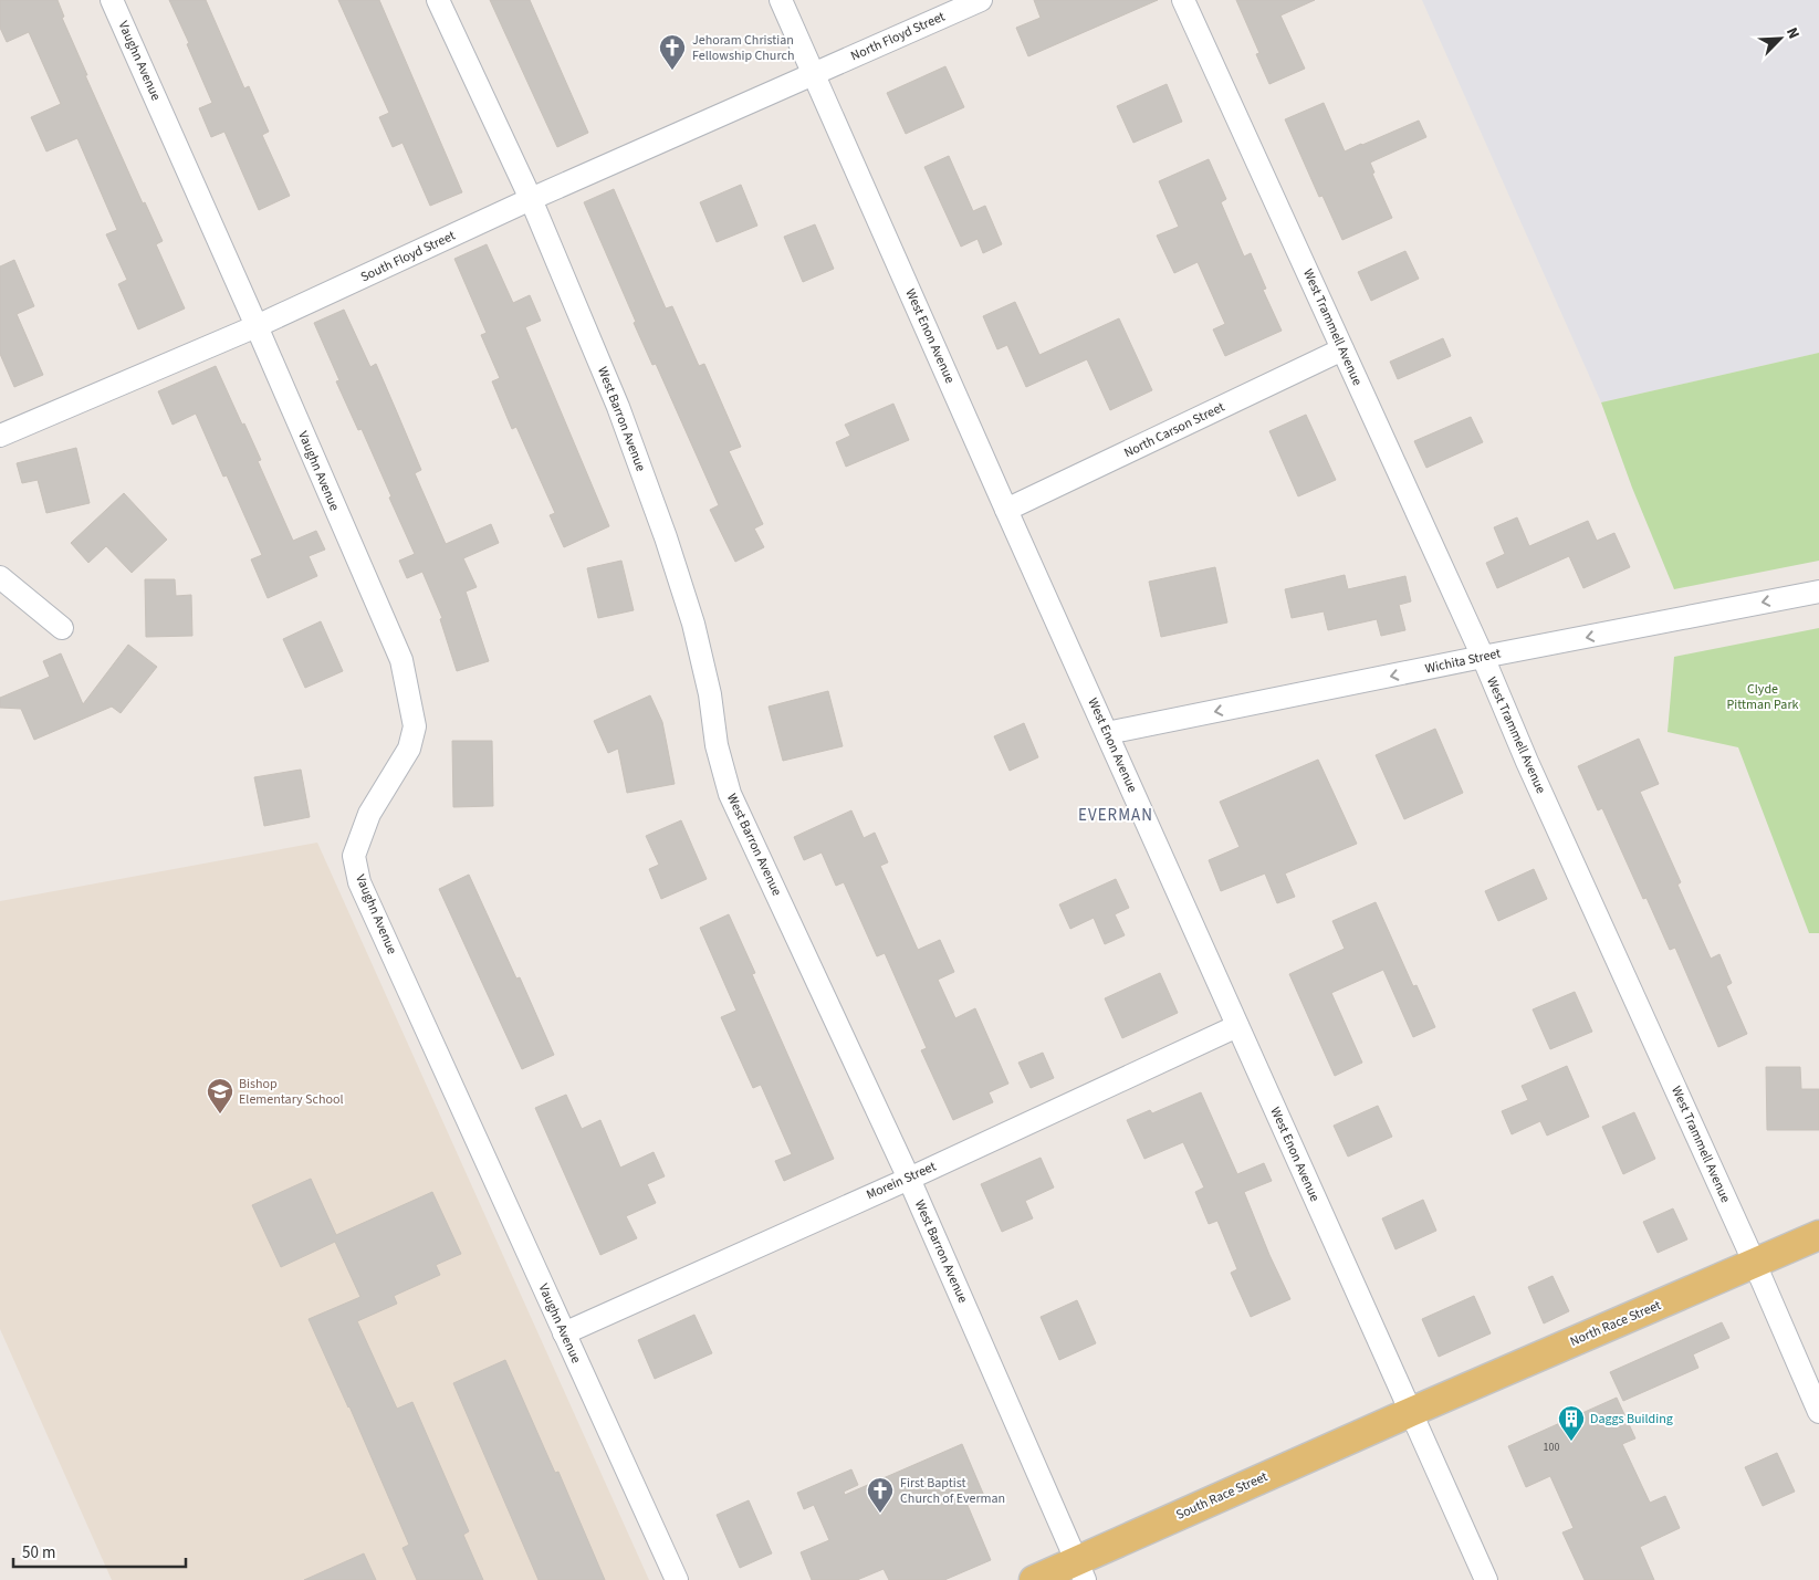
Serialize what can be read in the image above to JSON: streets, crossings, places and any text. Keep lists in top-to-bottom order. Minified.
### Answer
{"streets":{"main road":["North Race Street","South Race Street"],"street":["North Floyd Street","Vaughn Avenue","South Floyd Street","West Trammell Avenue","West Enon Avenue","West Barron Avenue","North Carson Street","Wichita Street","Morein Street"]},"crossings":[["North Floyd Street","South Floyd Street"],["North Floyd Street","West Enon Avenue"],["Vaughn Avenue","South Floyd Street"],["Vaughn Avenue","Morein Street"],["South Floyd Street","West Enon Avenue"],["South Floyd Street","West Barron Avenue"],["West Trammell Avenue","North Carson Street"],["West Trammell Avenue","Wichita Street"],["West Trammell Avenue","North Race Street"],["West Enon Avenue","North Carson Street"],["West Enon Avenue","Wichita Street"],["West Enon Avenue","Morein Street"],["West Enon Avenue","North Race Street"],["West Enon Avenue","South Race Street"],["West Barron Avenue","Morein Street"],["West Barron Avenue","South Race Street"],["North Race Street","South Race Street"]],"one_way":["Wichita Street"],"districts":["EVERMAN"],"parks":["Clyde Pittman Park"],"places":{"church":["Jehoram Christian Fellowship Church","First Baptist Church of Everman"],"school or university":["Bishop Elementary School"],"building":["Daggs Building"]},"house_numbers":["100"],"scale_bar":"50 m","north":"top right"}
